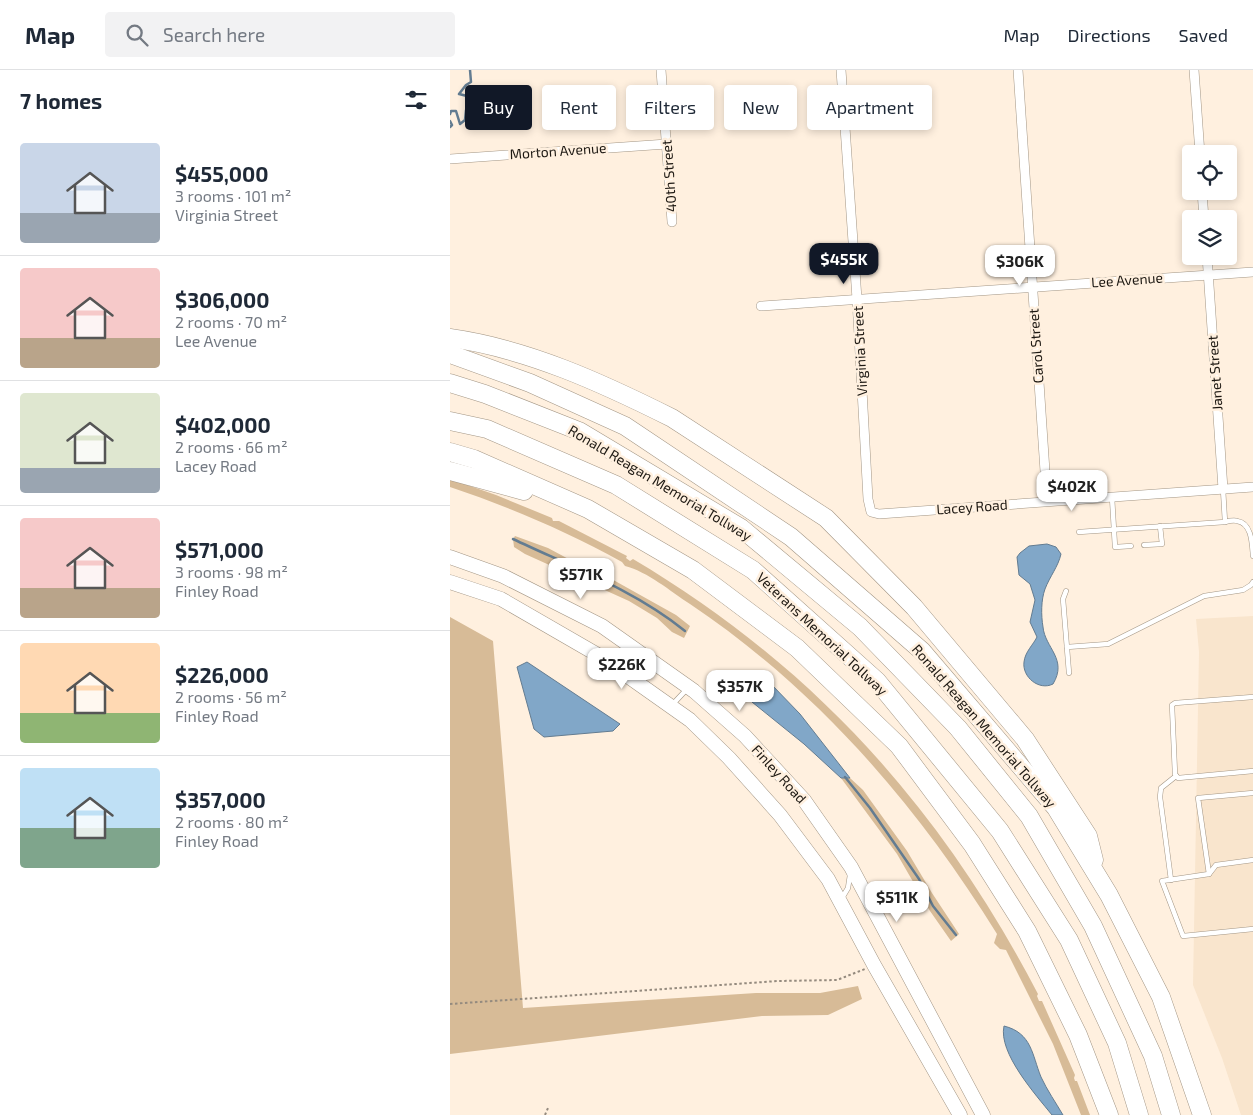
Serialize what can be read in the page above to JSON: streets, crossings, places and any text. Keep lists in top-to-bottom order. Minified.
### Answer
{"streets":{"highway":["Ronald Reagan Memorial Tollway","Veterans Memorial Tollway"],"main road":["Finley Road"],"street":["Morton Avenue","40th Street","Lee Avenue","Carol Street","Virginia Street","Janet Street","Lacey Road"]},"crossings":[["Morton Avenue","40th Street"],["Lee Avenue","Carol Street"],["Lee Avenue","Virginia Street"],["Lee Avenue","Janet Street"],["Carol Street","Lacey Road"],["Virginia Street","Lacey Road"],["Janet Street","Lacey Road"]],"page":{"header":"Map","search":"Search here","nav":["Map","Directions","Saved"],"heading":"7 homes","chip":["Buy","Rent","Filters","New","Apartment"],"list":[{"name":"$455,000","note":"3 rooms · 101 m² · Virginia Street"},{"name":"$306,000","note":"2 rooms · 70 m² · Lee Avenue"},{"name":"$402,000","note":"2 rooms · 66 m² · Lacey Road"},{"name":"$571,000","note":"3 rooms · 98 m² · Finley Road"},{"name":"$226,000","note":"2 rooms · 56 m² · Finley Road"},{"name":"$357,000","note":"2 rooms · 80 m² · Finley Road"}],"price":["$455K","$306K","$402K","$571K","$226K","$357K","$511K"]}}
